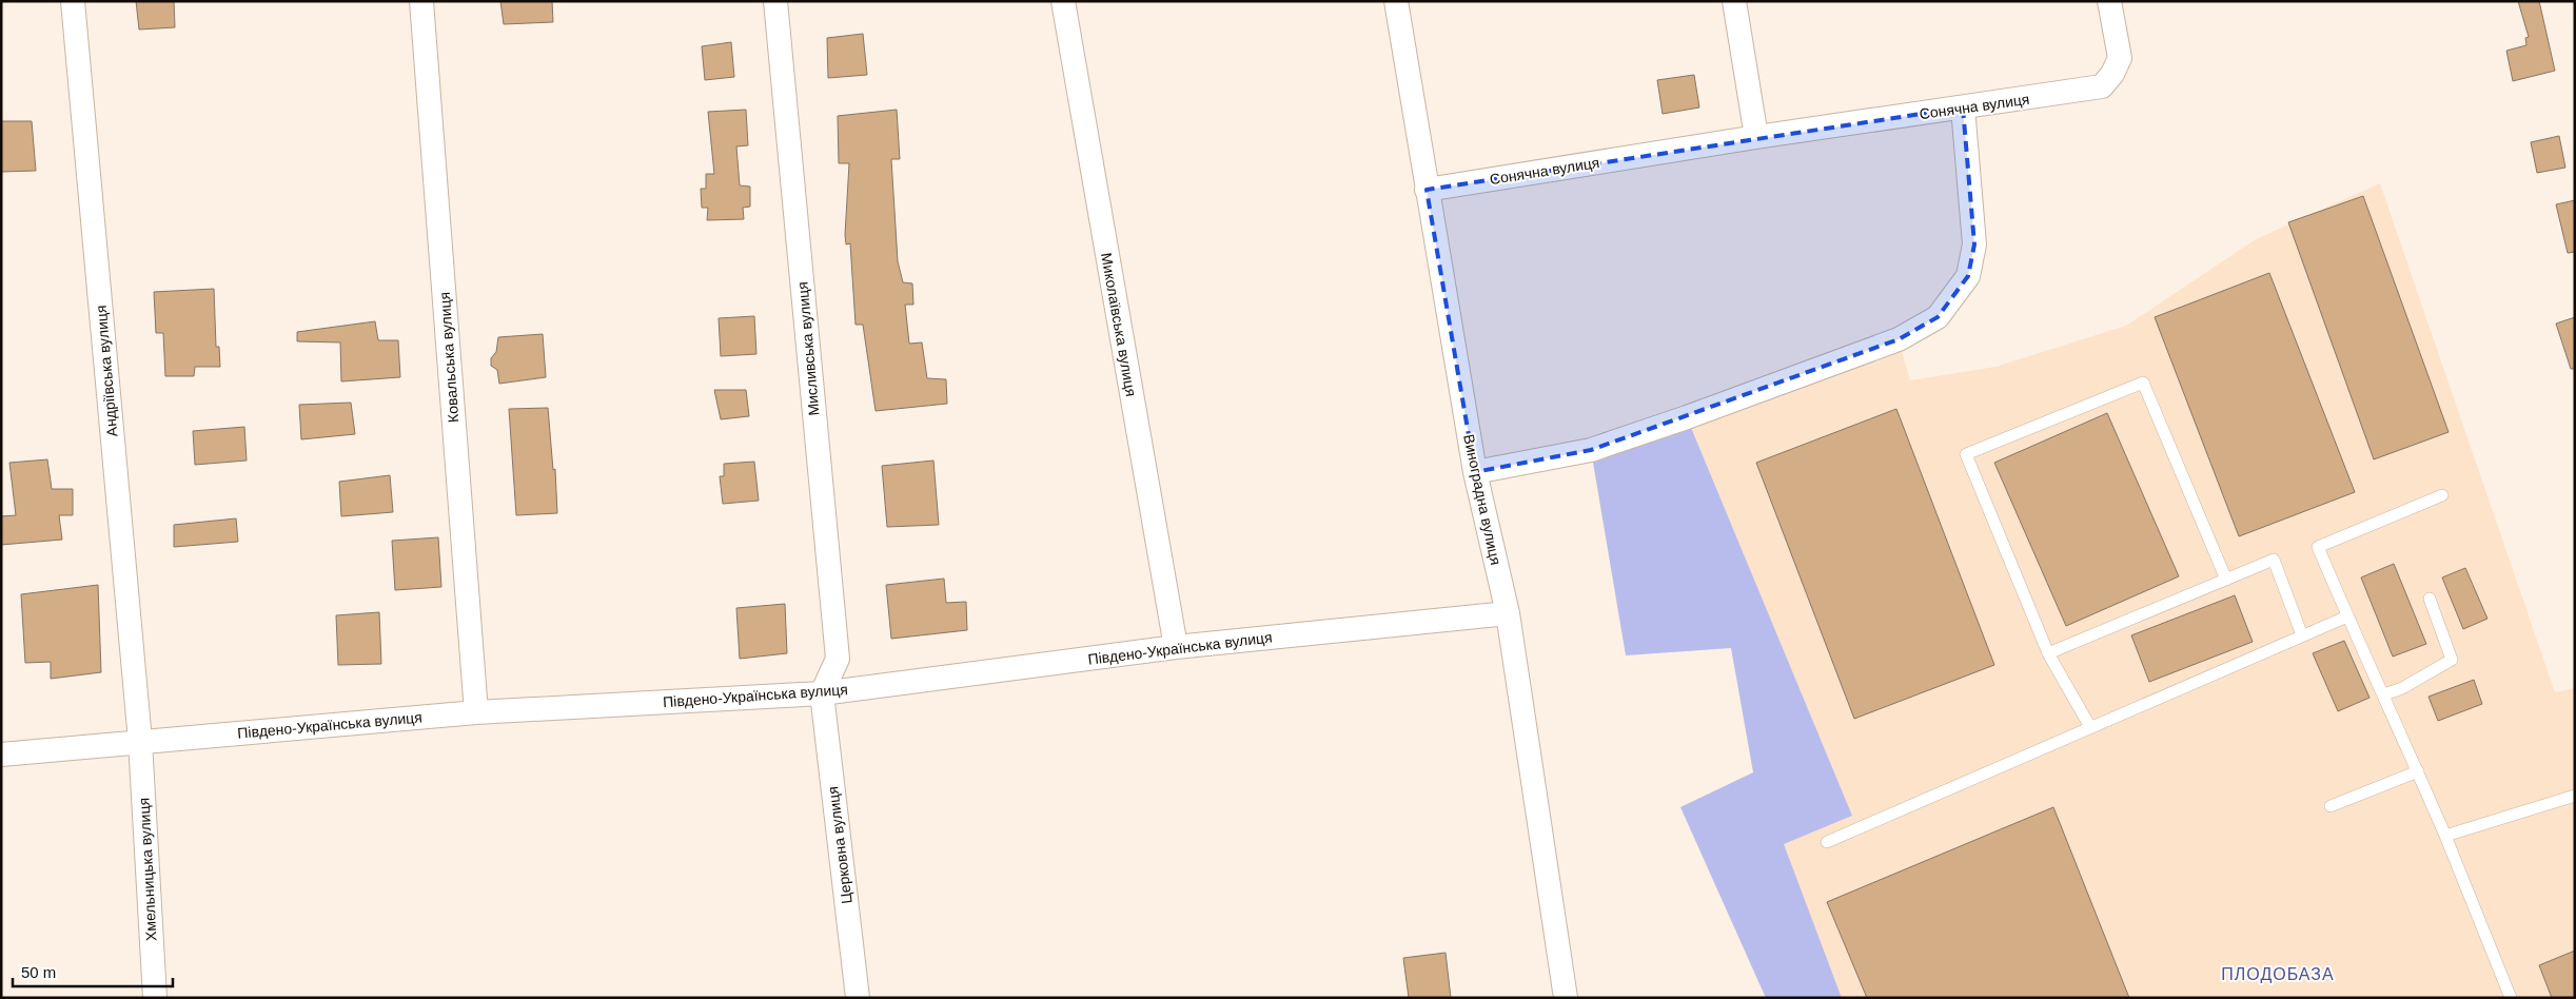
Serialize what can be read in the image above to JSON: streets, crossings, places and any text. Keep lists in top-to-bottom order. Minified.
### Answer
{"streets":{"street":["Сонячна вулиця","Миколаївська вулиця","Мисливська вулиця","Ковальська вулиця","Андріївська вулиця","Виноградна вулиця","Південо-Українська вулиця","Церковна вулиця","Хмельницька вулиця"]},"crossings":[["Сонячна вулиця","Виноградна вулиця"],["Миколаївська вулиця","Південо-Українська вулиця"],["Мисливська вулиця","Південо-Українська вулиця"],["Мисливська вулиця","Церковна вулиця"],["Ковальська вулиця","Південо-Українська вулиця"],["Андріївська вулиця","Південо-Українська вулиця"],["Андріївська вулиця","Хмельницька вулиця"],["Виноградна вулиця","Південо-Українська вулиця"],["Південо-Українська вулиця","Церковна вулиця"],["Південо-Українська вулиця","Хмельницька вулиця"]],"districts":["ПЛОДОБАЗА"],"scale_bar":"50 m"}
